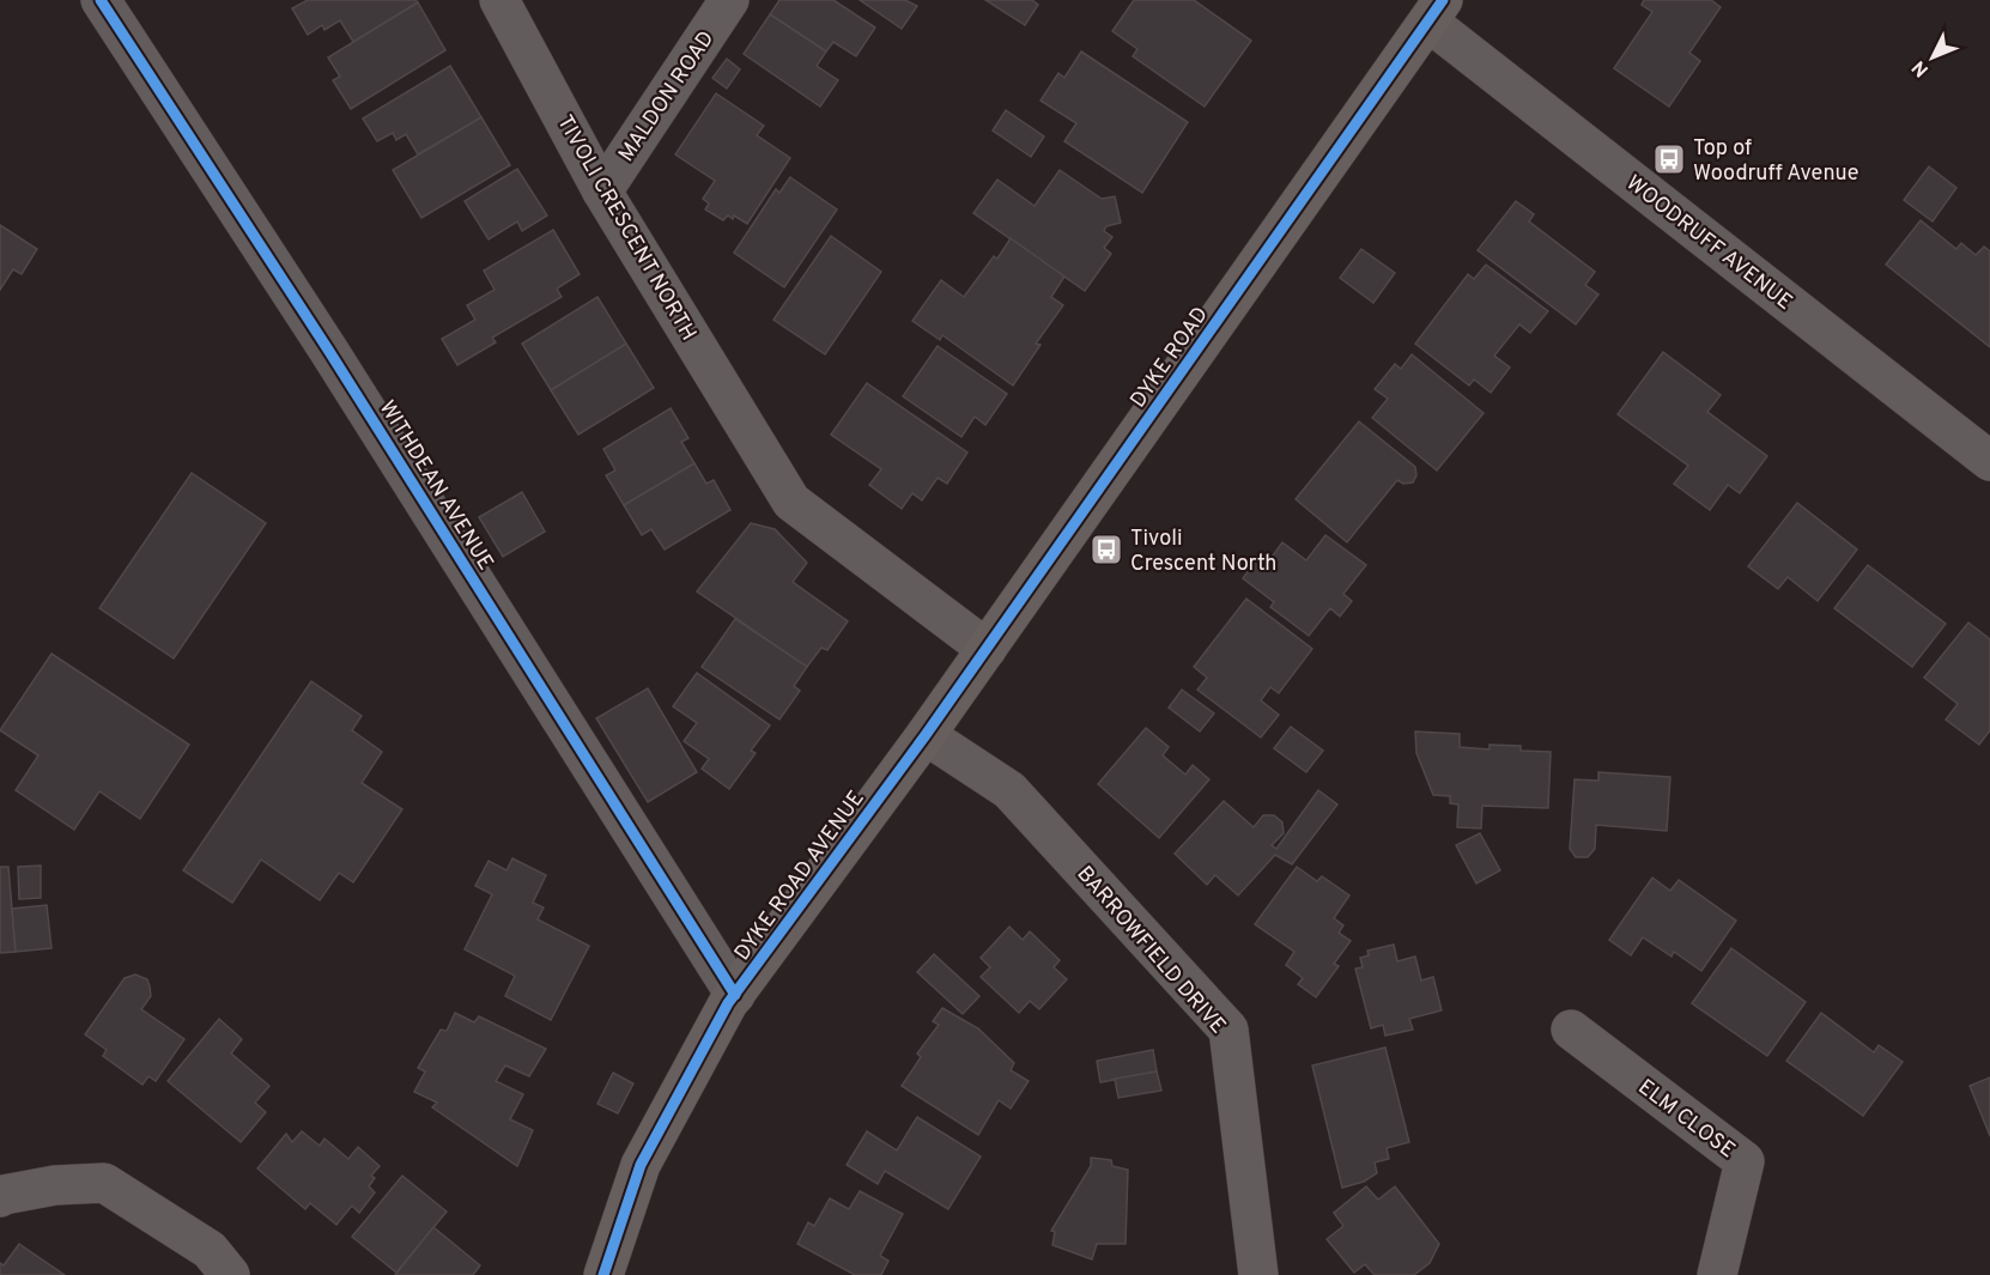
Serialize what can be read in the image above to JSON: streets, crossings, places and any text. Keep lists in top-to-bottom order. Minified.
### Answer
{"streets":{"street":["MALDON ROAD","TIVOLI CRESCENT NORTH","WOODRUFF AVENUE","DYKE ROAD","WITHDEAN AVENUE","DYKE ROAD AVENUE","BARROWFIELD DRIVE","ELM CLOSE"]},"crossings":[["MALDON ROAD","TIVOLI CRESCENT NORTH"],["TIVOLI CRESCENT NORTH","DYKE ROAD"],["WOODRUFF AVENUE","DYKE ROAD"],["DYKE ROAD","DYKE ROAD AVENUE"],["DYKE ROAD","BARROWFIELD DRIVE"],["WITHDEAN AVENUE","DYKE ROAD AVENUE"],["DYKE ROAD AVENUE","BARROWFIELD DRIVE"]],"places":{"bus stop":["Top of Woodruff Avenue","Tivoli Crescent North"]},"north":"bottom left"}
